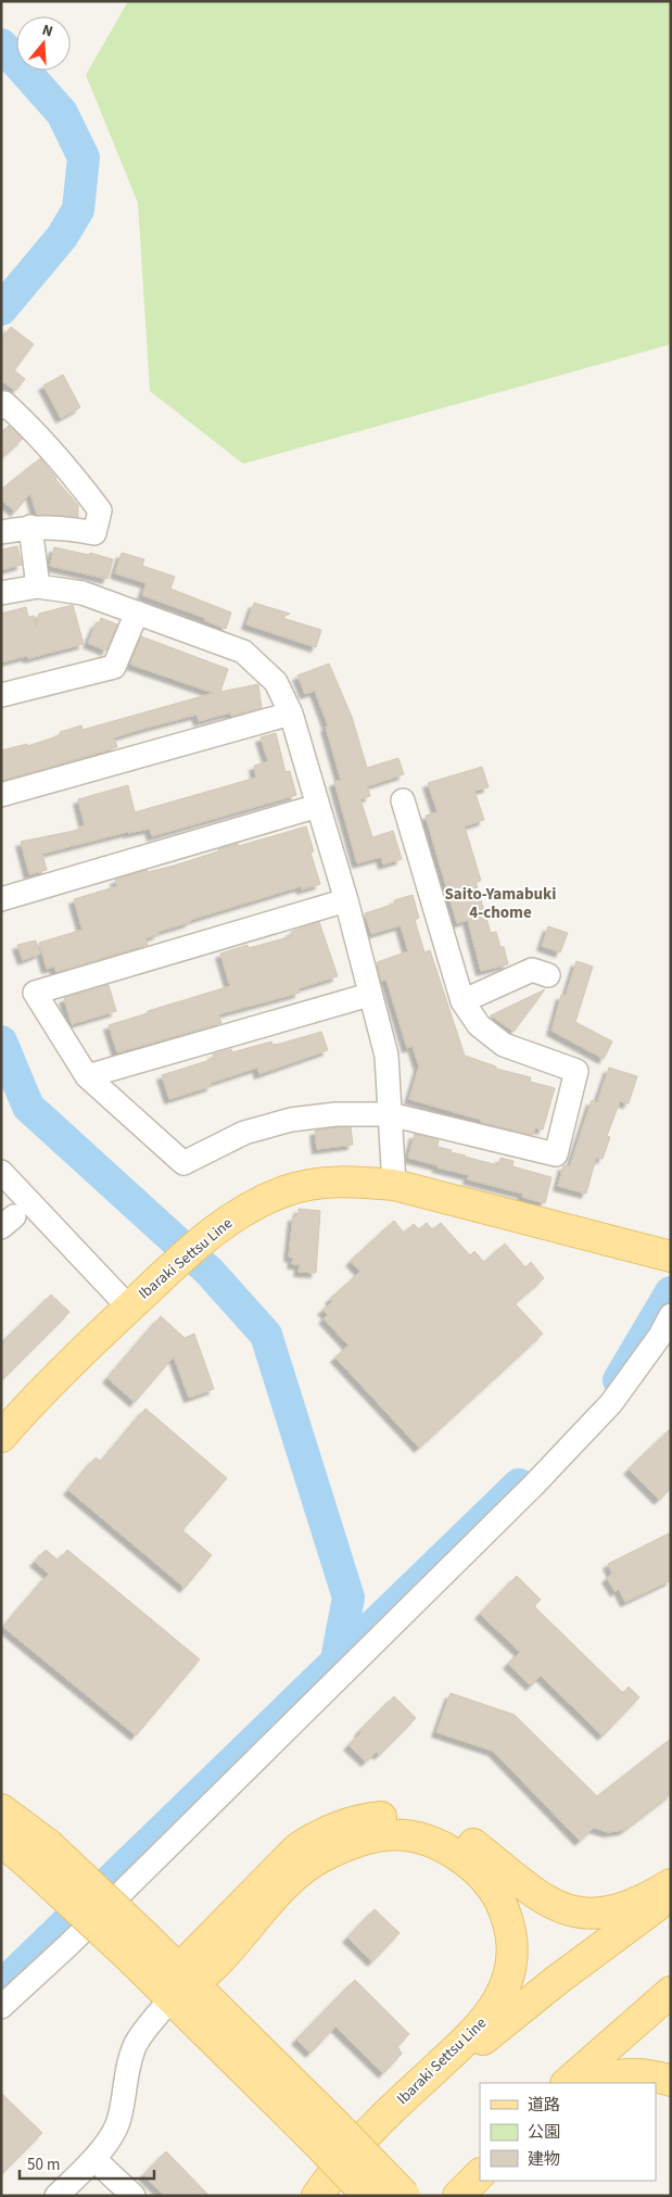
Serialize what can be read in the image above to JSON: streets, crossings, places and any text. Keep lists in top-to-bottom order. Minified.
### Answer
{"streets":{"main road":["Ibaraki Settsu Line"]},"districts":["Saito-Yamabuki 4-chome"],"legend":["道路","公園","建物"],"scale_bar":"50 m","north":"top"}
